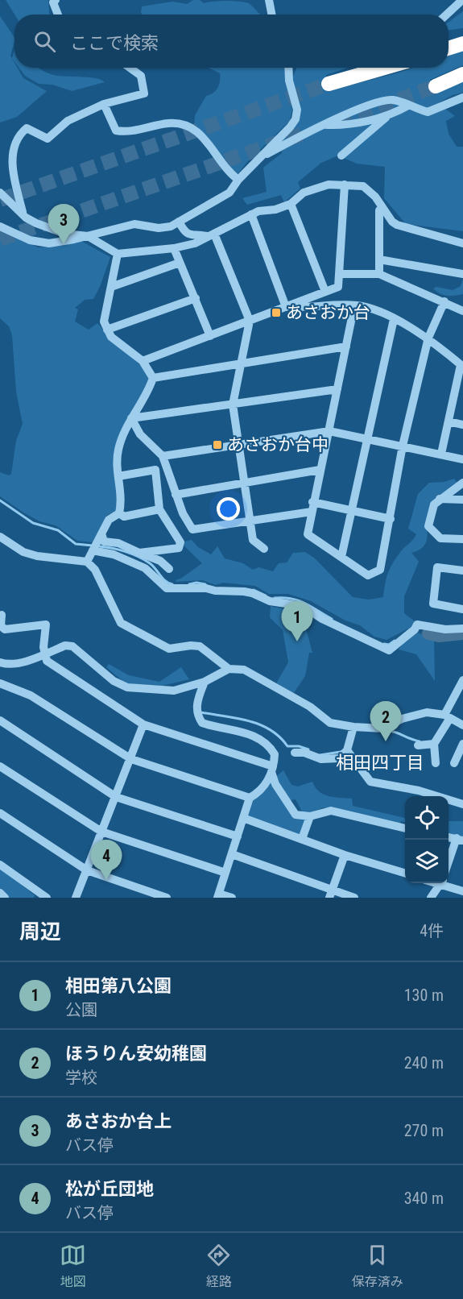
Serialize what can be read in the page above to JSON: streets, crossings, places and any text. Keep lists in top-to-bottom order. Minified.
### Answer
{"districts":["相田四丁目"],"places":{"transit":["あさおか台","あさおか台中"]},"page":{"search":"ここで検索","pins":["3","1","2","4"],"heading":["周辺","4件"],"list":[{"mark":"1","name":"相田第八公園","note":"公園","value":"130 m"},{"mark":"2","name":"ほうりん安幼稚園","note":"学校","value":"240 m"},{"mark":"3","name":"あさおか台上","note":"バス停","value":"270 m"},{"mark":"4","name":"松が丘団地","note":"バス停","value":"340 m"}],"nav":["地図","経路","保存済み"]}}
